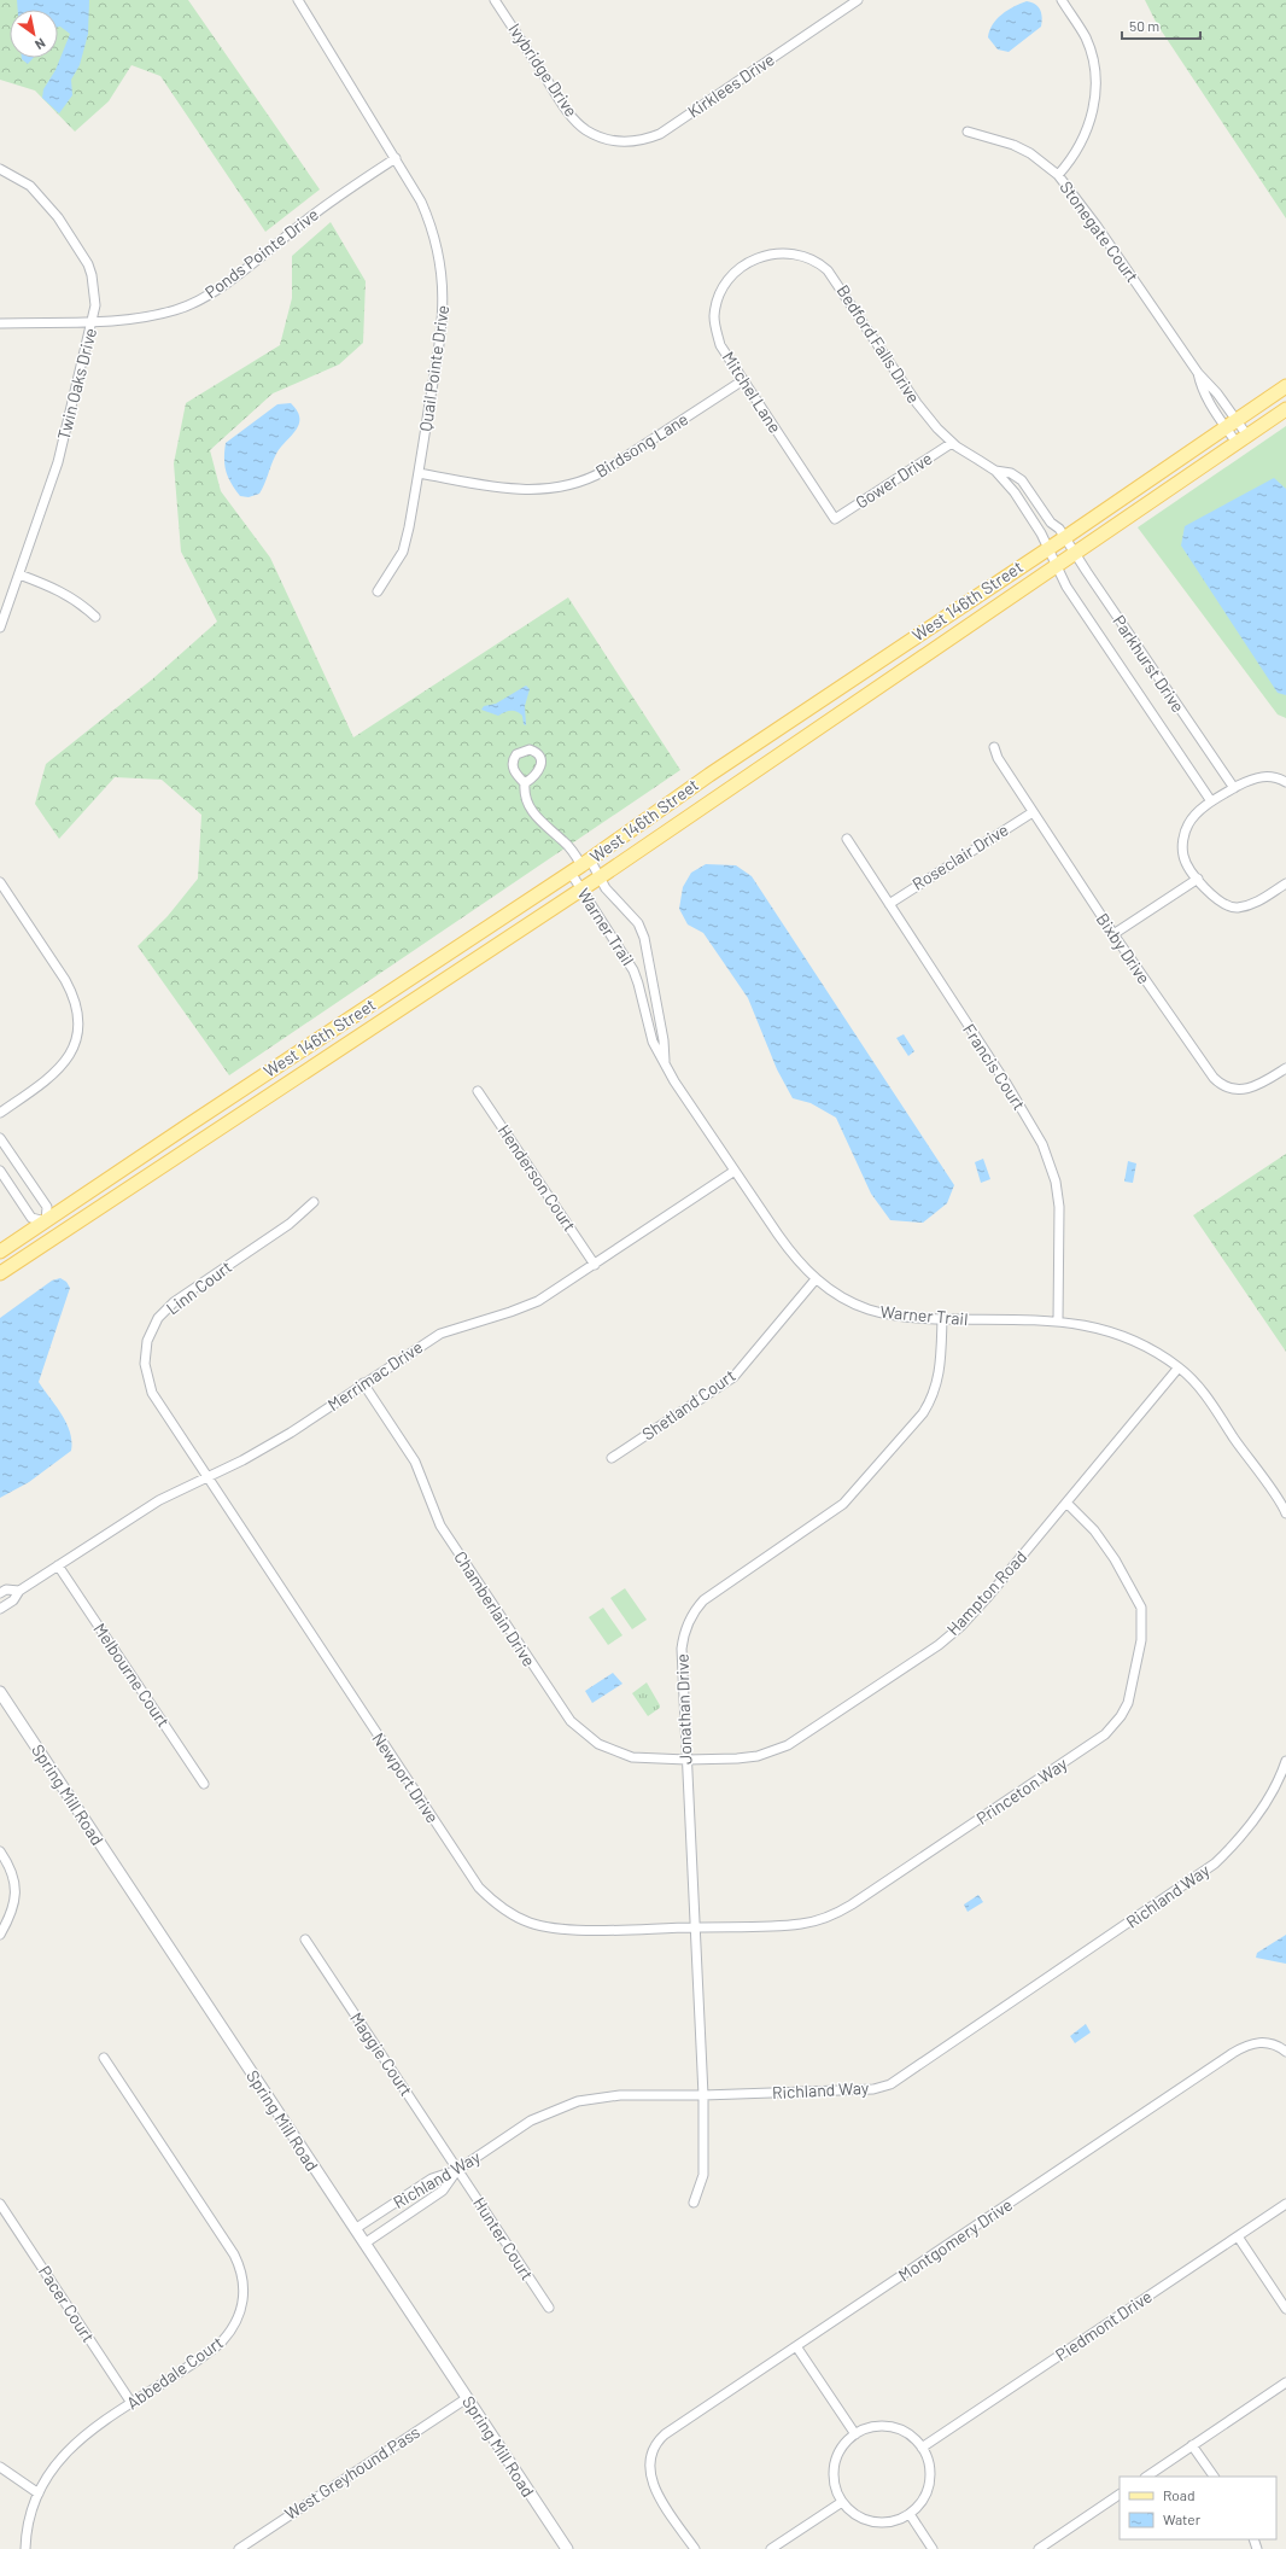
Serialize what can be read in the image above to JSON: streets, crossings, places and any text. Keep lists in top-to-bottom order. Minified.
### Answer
{"streets":{"main road":["West 146th Street"],"street":["Ivybridge Drive","Kirklees Drive","Stonegate Court","Ponds Pointe Drive","Bedford Falls Drive","Quail Pointe Drive","Twin Oaks Drive","Mitchel Lane","Birdsong Lane","Gower Drive","Parkhurst Drive","Roseclair Drive","Warner Trail","Bixby Drive","Francis Court","Henderson Court","Linn Court","Merrimac Drive","Shetland Court","Hampton Road","Chamberlain Drive","Melbourne Court","Jonathan Drive","Newport Drive","Princeton Way","Spring Mill Road","Richland Way","Maggie Court","Hunter Court","Montgomery Drive","Pacer Court","Piedmont Drive","Abbedale Court","West Greyhound Pass"]},"crossings":[["Ivybridge Drive","Kirklees Drive"],["Stonegate Court","West 146th Street"],["Ponds Pointe Drive","Quail Pointe Drive"],["Ponds Pointe Drive","Twin Oaks Drive"],["Bedford Falls Drive","Mitchel Lane"],["Bedford Falls Drive","Gower Drive"],["Bedford Falls Drive","West 146th Street"],["Bedford Falls Drive","Parkhurst Drive"],["Quail Pointe Drive","Birdsong Lane"],["Mitchel Lane","Birdsong Lane"],["Mitchel Lane","Gower Drive"],["West 146th Street","Parkhurst Drive"],["West 146th Street","Warner Trail"],["Roseclair Drive","Bixby Drive"],["Roseclair Drive","Francis Court"],["Warner Trail","Francis Court"],["Warner Trail","Merrimac Drive"],["Warner Trail","Shetland Court"],["Warner Trail","Hampton Road"],["Warner Trail","Jonathan Drive"],["Henderson Court","Merrimac Drive"],["Linn Court","Merrimac Drive"],["Linn Court","Newport Drive"],["Merrimac Drive","Chamberlain Drive"],["Merrimac Drive","Melbourne Court"],["Merrimac Drive","Newport Drive"],["Hampton Road","Chamberlain Drive"],["Hampton Road","Jonathan Drive"],["Hampton Road","Princeton Way"],["Chamberlain Drive","Jonathan Drive"],["Jonathan Drive","Newport Drive"],["Jonathan Drive","Princeton Way"],["Jonathan Drive","Richland Way"],["Newport Drive","Princeton Way"],["Spring Mill Road","Richland Way"],["Spring Mill Road","West Greyhound Pass"],["Richland Way","Maggie Court"],["Richland Way","Hunter Court"],["Maggie Court","Hunter Court"],["Pacer Court","Abbedale Court"]],"legend":["Road","Water"],"scale_bar":"50 m","north":"bottom right"}
